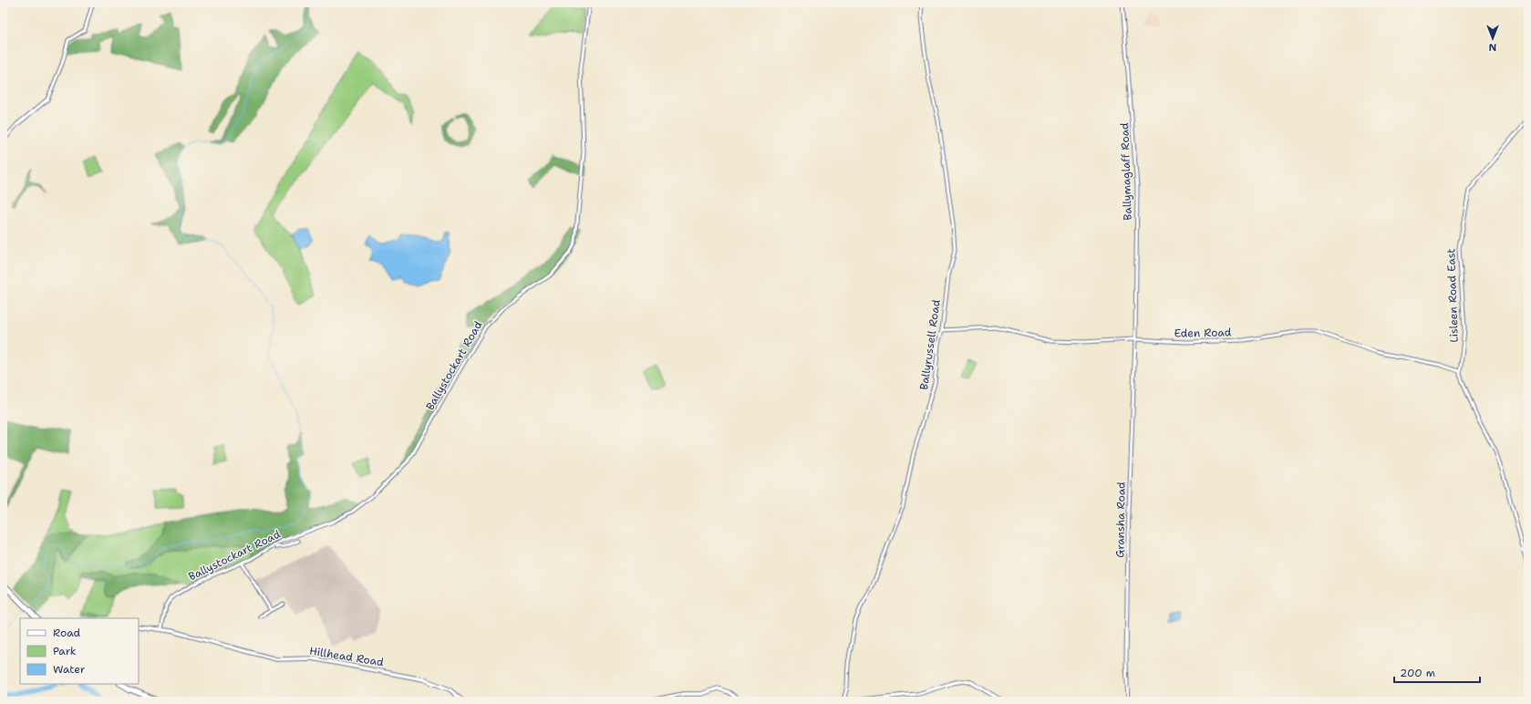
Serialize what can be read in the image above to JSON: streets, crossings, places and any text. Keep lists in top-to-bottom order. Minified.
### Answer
{"streets":{"street":["Ballymaglaff Road","Lisleen Road East","Eden Road","Ballyrussell Road","Ballystockart Road","Gransha Road","Hillhead Road"]},"crossings":[["Ballymaglaff Road","Eden Road"],["Ballymaglaff Road","Gransha Road"],["Lisleen Road East","Eden Road"],["Eden Road","Ballyrussell Road"],["Eden Road","Gransha Road"],["Ballystockart Road","Hillhead Road"]],"legend":["Road","Park","Water"],"scale_bar":"200 m","north":"bottom"}
